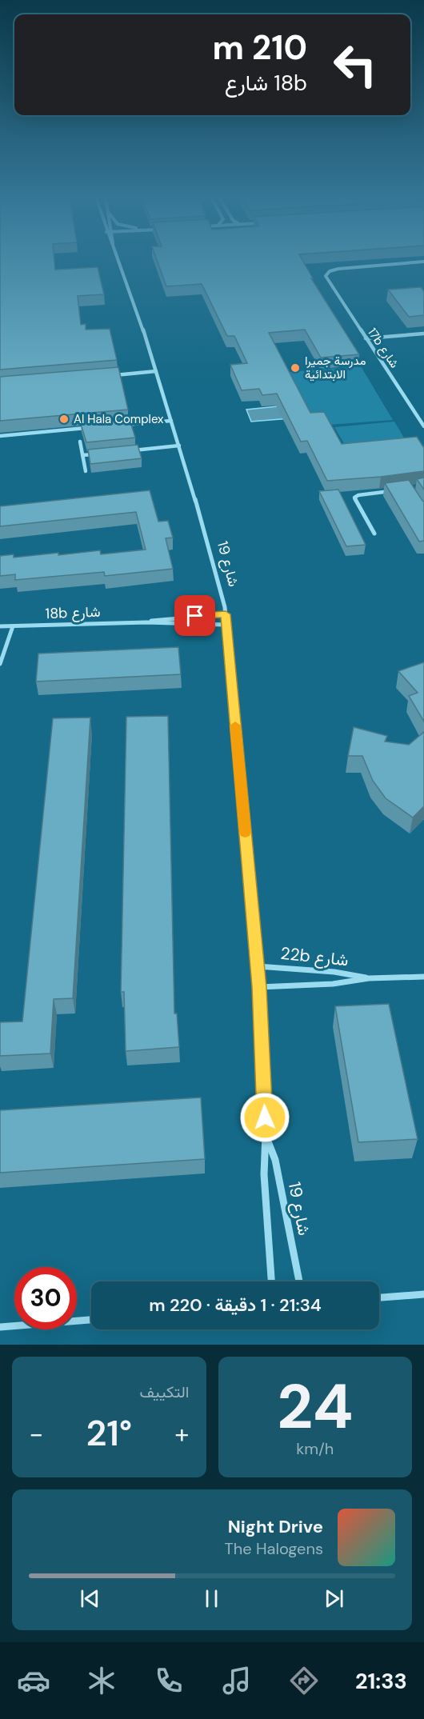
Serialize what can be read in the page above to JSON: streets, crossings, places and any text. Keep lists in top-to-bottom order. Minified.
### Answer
{"streets":{"street":["17b شارع","شارع 19","18b شارع","22b شارع"]},"crossings":[["شارع 19","18b شارع"],["شارع 19","22b شارع"]],"places":["مدرسة جميرا الابتدائية","Al Hala Complex"],"page":{"turn":["210 m","18b شارع"],"limit":"30","trip":"21:34 · 1 دقيقة · 220 m","tile":[["24","km/h"],"التكييف"],"heat":["−","21°","+"],"song":["Night Drive","The Halogens"],"tabs":"21:33"}}
